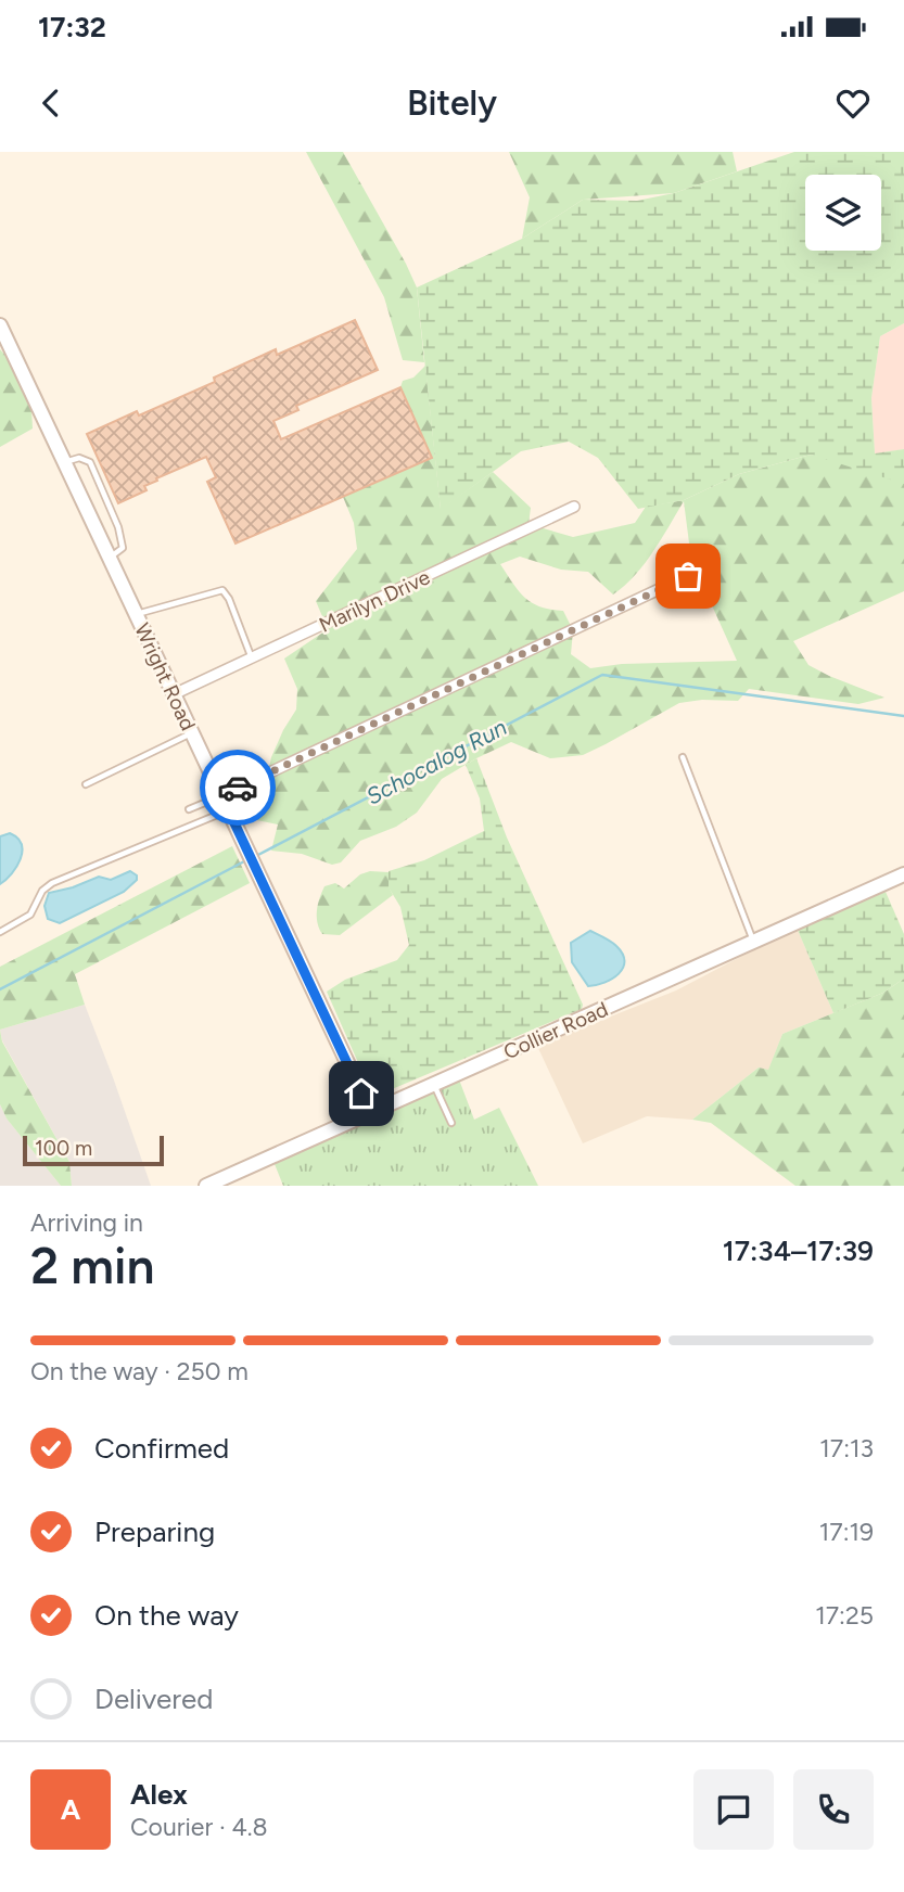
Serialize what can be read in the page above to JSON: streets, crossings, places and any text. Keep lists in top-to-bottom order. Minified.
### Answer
{"streets":{"street":["Marilyn Drive","Wright Road","Collier Road"]},"crossings":[["Marilyn Drive","Wright Road"],["Wright Road","Collier Road"]],"water":["Schocalog Run"],"scale_bar":"100 m","page":{"status":"17:32","header":"Bitely","scale":"100 m","heading":["2 min","Arriving in","17:34–17:39"],"panel":["Alex","Courier · 4.8"],"bar":"On the way · 250 m","list":[["Confirmed","17:13"],["Preparing","17:19"],["On the way","17:25"],"Delivered"],"round":"A"}}
